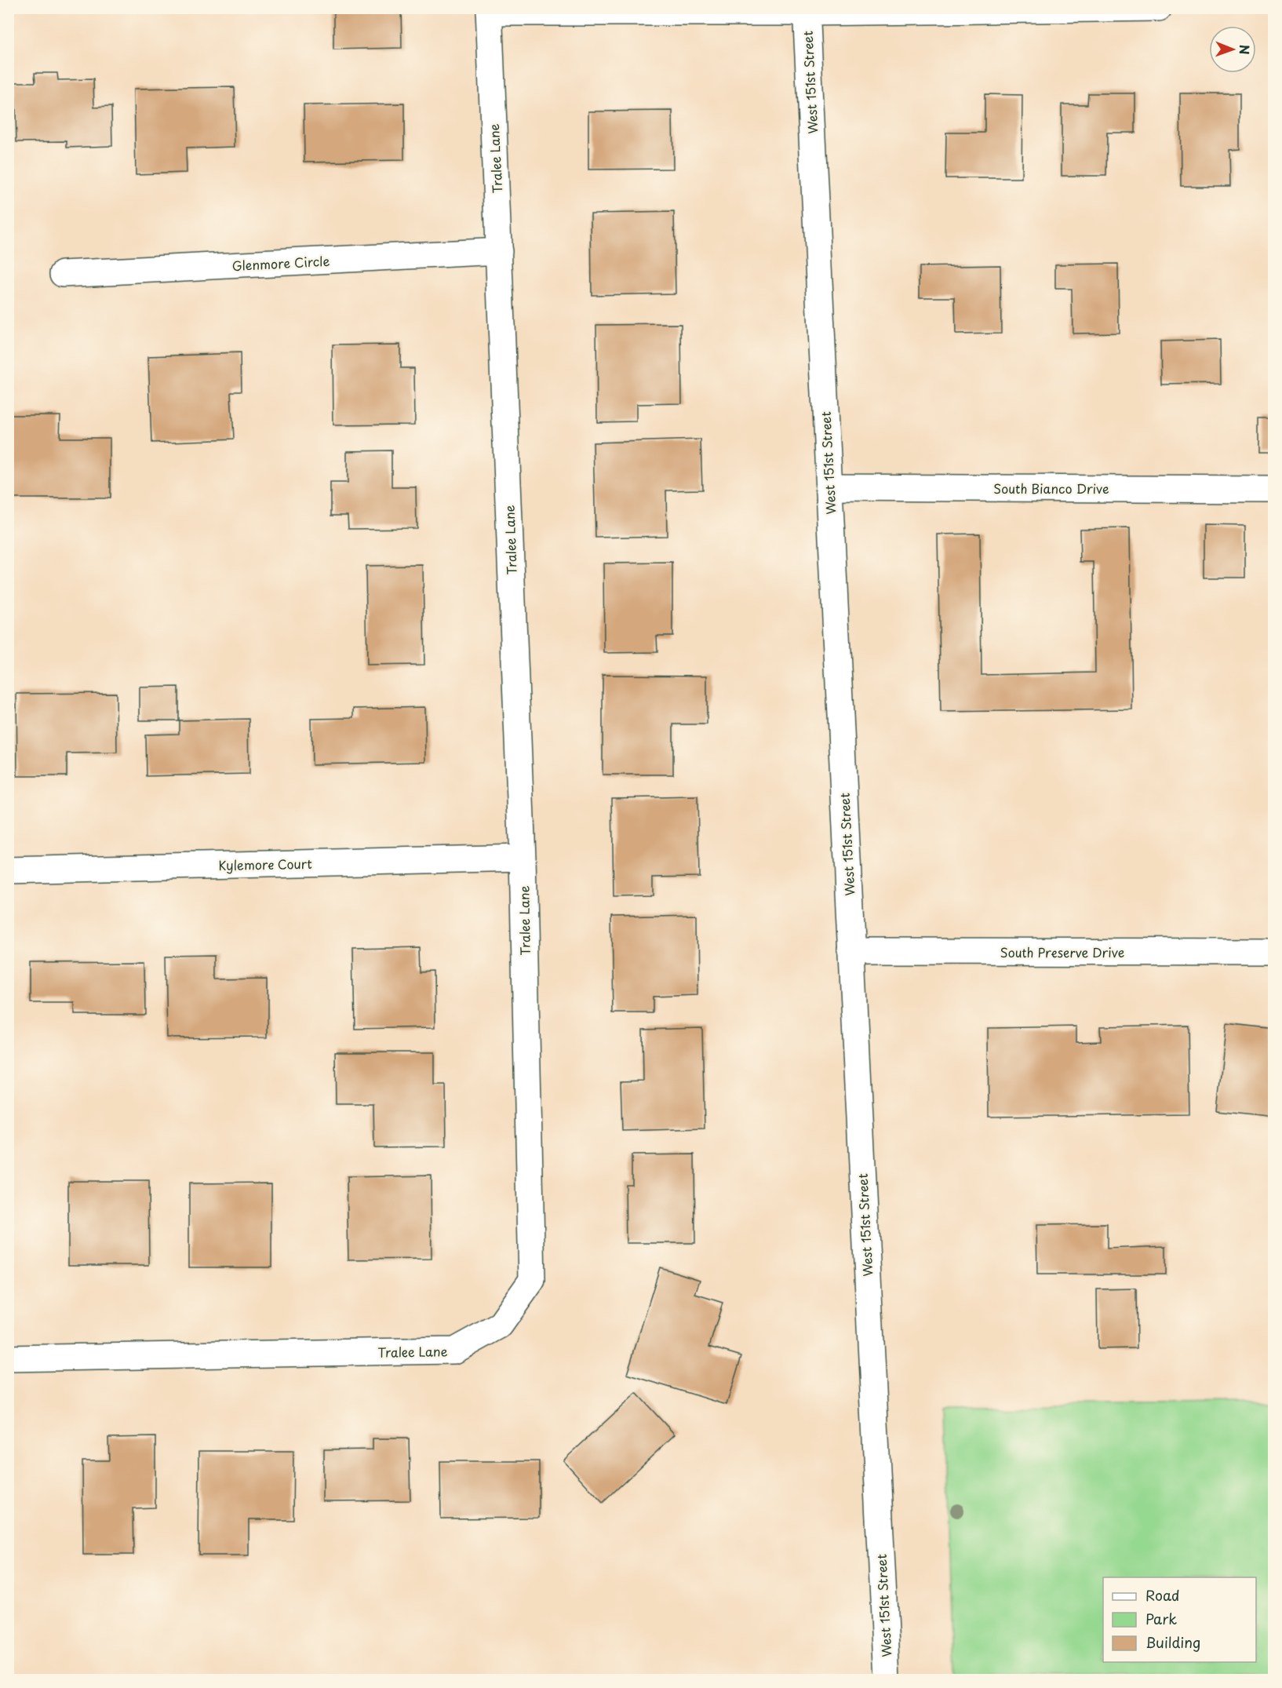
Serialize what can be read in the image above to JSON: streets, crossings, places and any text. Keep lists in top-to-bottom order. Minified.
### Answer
{"streets":{"street":["West 151st Street","Tralee Lane","Glenmore Circle","South Bianco Drive","Kylemore Court","South Preserve Drive"]},"crossings":[["West 151st Street","South Bianco Drive"],["West 151st Street","South Preserve Drive"],["Tralee Lane","Glenmore Circle"],["Tralee Lane","Kylemore Court"]],"legend":["Road","Park","Building"],"north":"right"}
